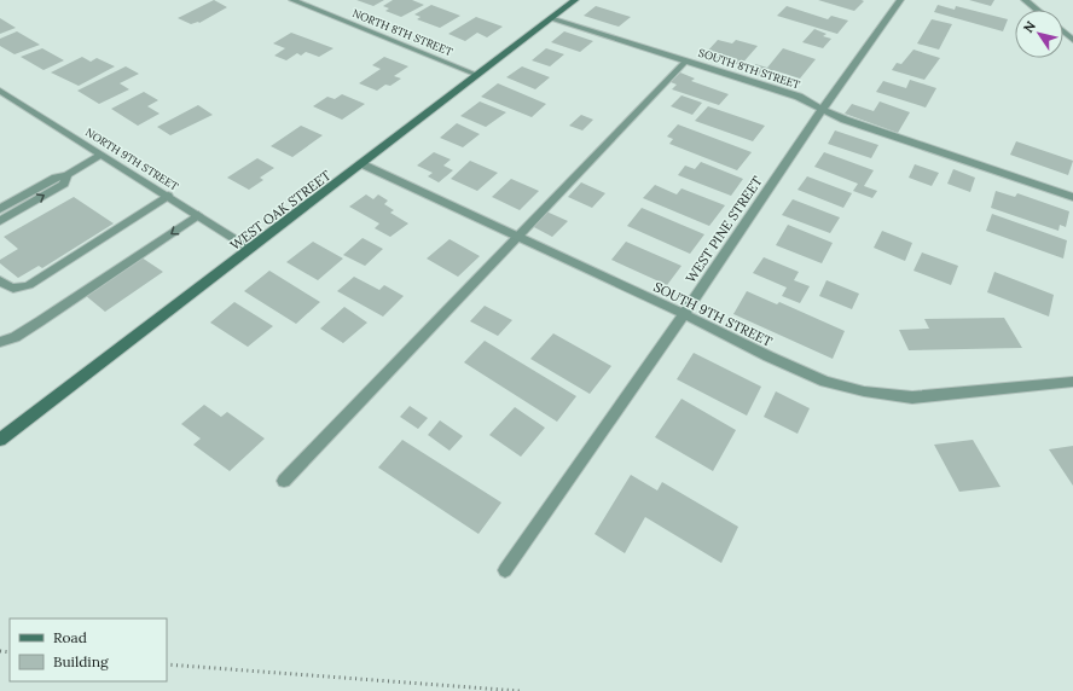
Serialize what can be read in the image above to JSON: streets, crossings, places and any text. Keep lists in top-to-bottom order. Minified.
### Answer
{"streets":{"main road":["WEST OAK STREET"],"street":["NORTH 8TH STREET","SOUTH 8TH STREET","NORTH 9TH STREET","WEST PINE STREET","SOUTH 9TH STREET"]},"crossings":[["NORTH 8TH STREET","WEST OAK STREET"],["SOUTH 8TH STREET","WEST OAK STREET"],["SOUTH 8TH STREET","WEST PINE STREET"],["NORTH 9TH STREET","WEST OAK STREET"],["WEST OAK STREET","SOUTH 9TH STREET"],["WEST PINE STREET","SOUTH 9TH STREET"]],"legend":["Road","Building"],"north":"top left"}
